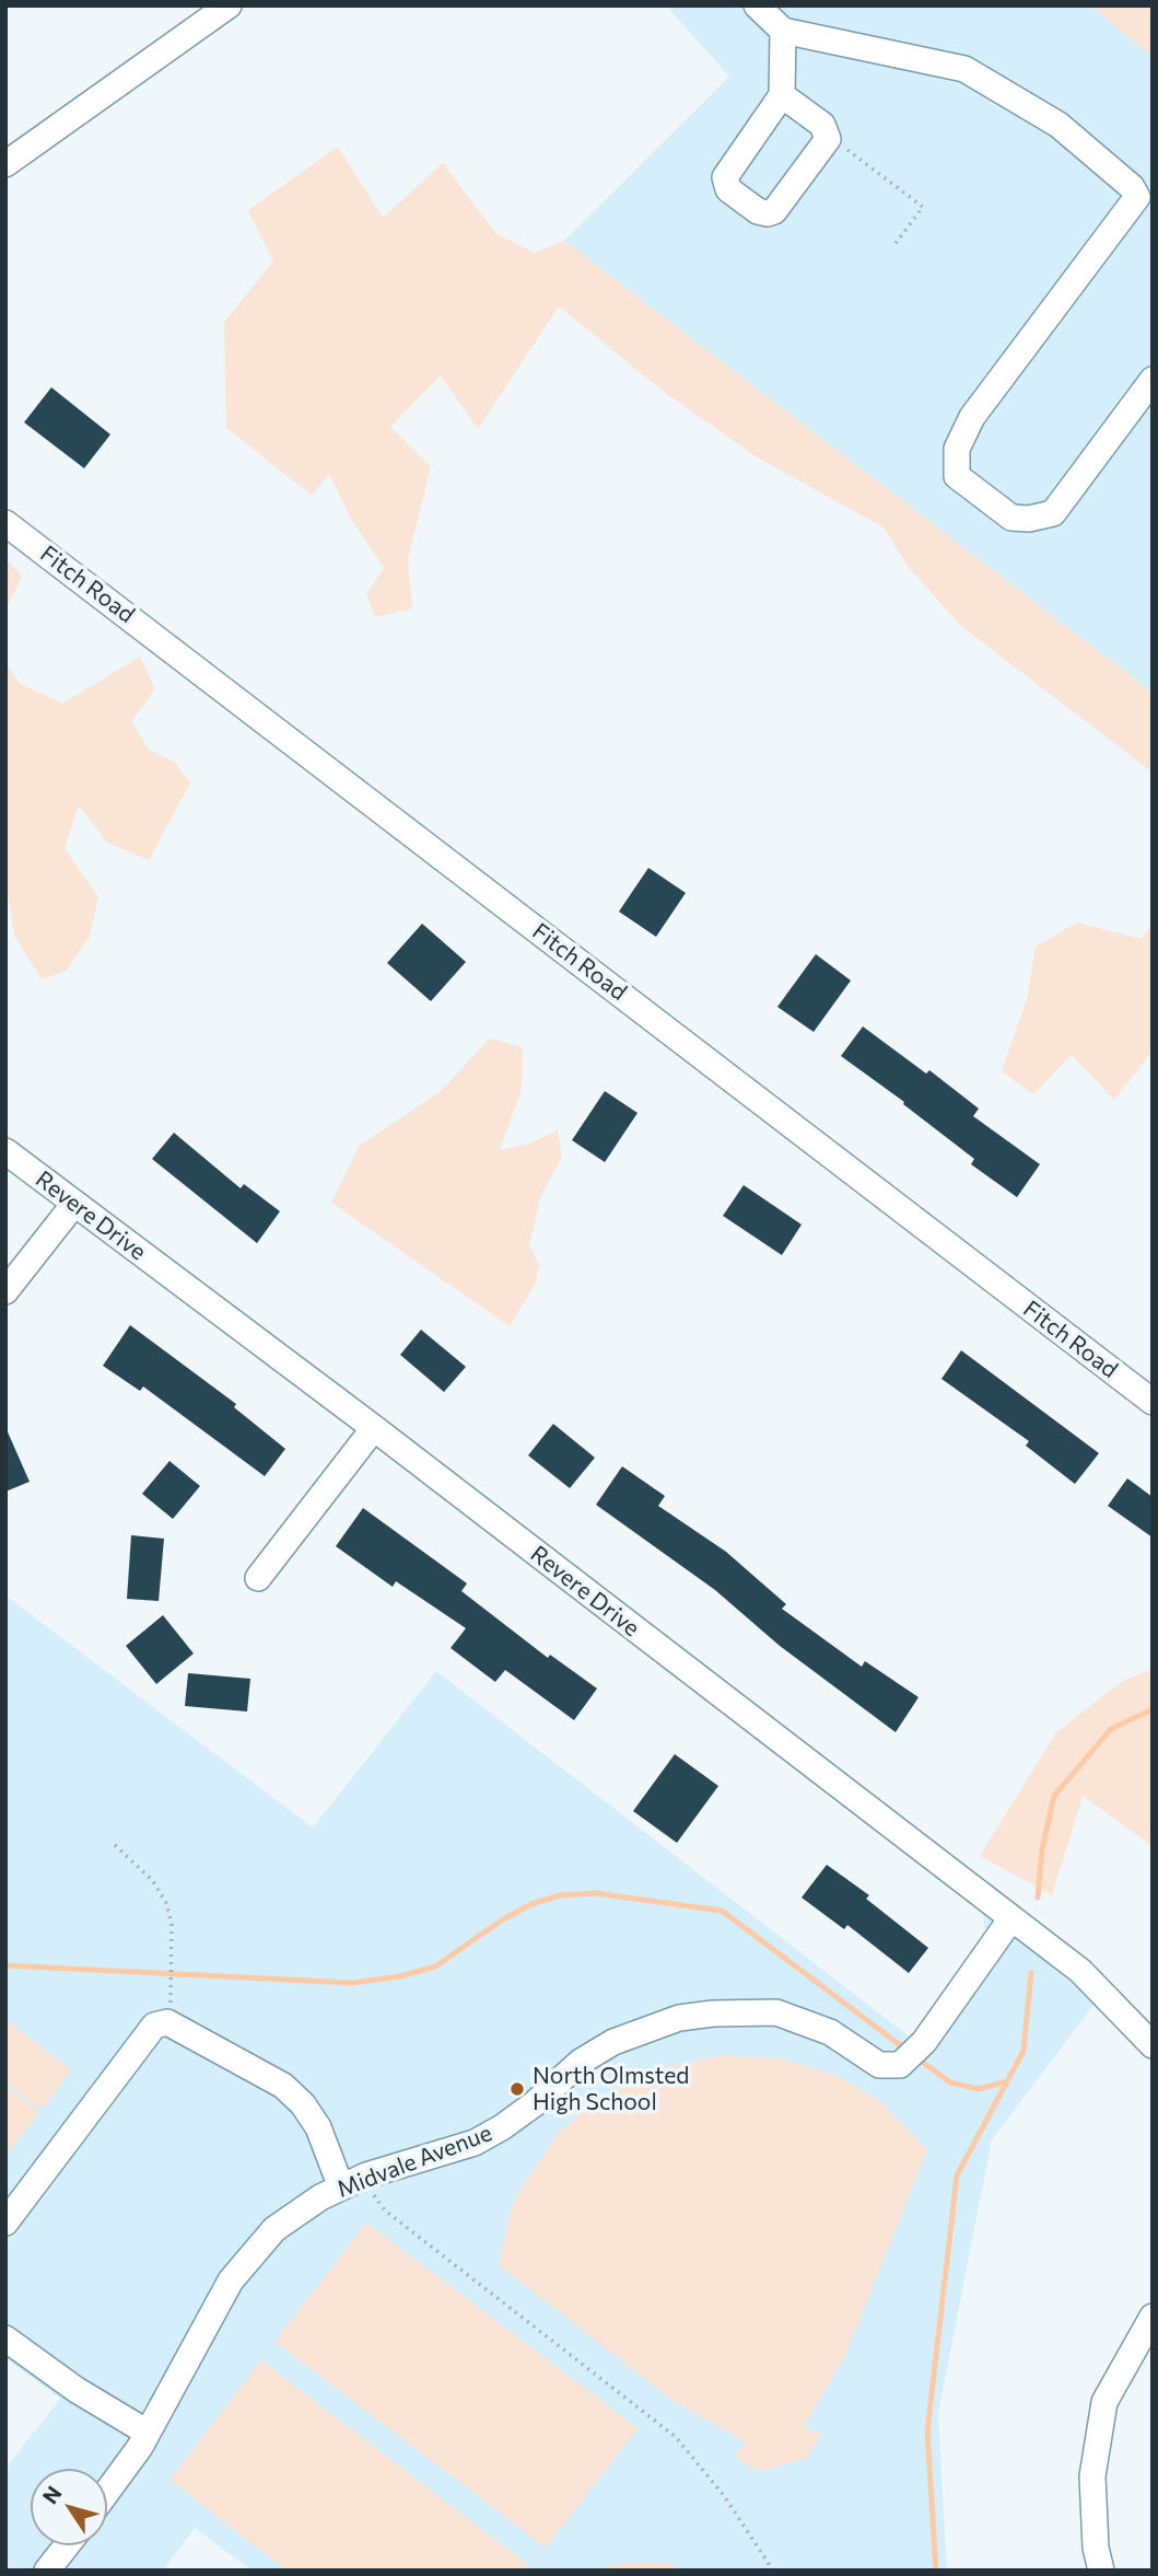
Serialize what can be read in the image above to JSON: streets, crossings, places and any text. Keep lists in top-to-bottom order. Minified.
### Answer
{"streets":{"street":["Fitch Road","Revere Drive","Midvale Avenue"]},"crossings":[["Revere Drive","Midvale Avenue"]],"places":["North Olmsted High School"],"north":"top left"}
